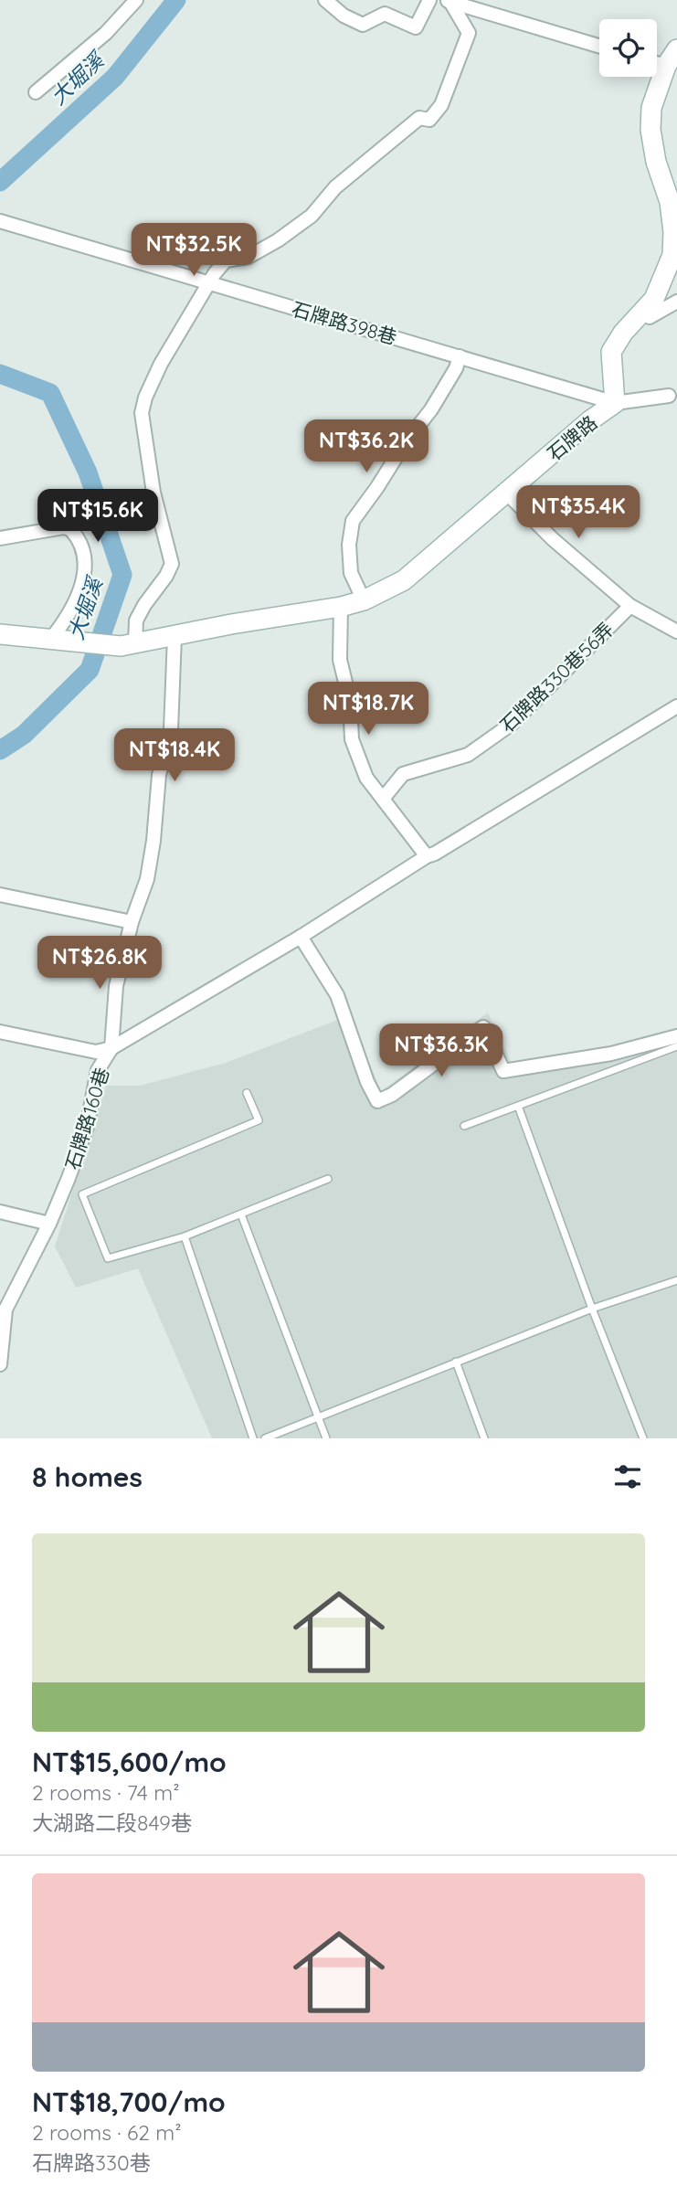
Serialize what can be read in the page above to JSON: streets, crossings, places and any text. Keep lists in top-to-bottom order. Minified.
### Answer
{"streets":{"street":["石牌路398巷","石牌路","石牌路330巷56弄","石牌路160巷"]},"crossings":[["石牌路398巷","石牌路"],["石牌路","石牌路160巷"]],"water":["大堀溪"],"page":{"price":["NT$32.5K","NT$36.2K","NT$35.4K","NT$15.6K","NT$18.7K","NT$18.4K","NT$26.8K","NT$36.3K"],"heading":"8 homes","list":[{"name":"NT$15,600/mo","note":"2 rooms · 74 m² · 大湖路二段849巷"},{"name":"NT$18,700/mo","note":"2 rooms · 62 m² · 石牌路330巷"}]}}
